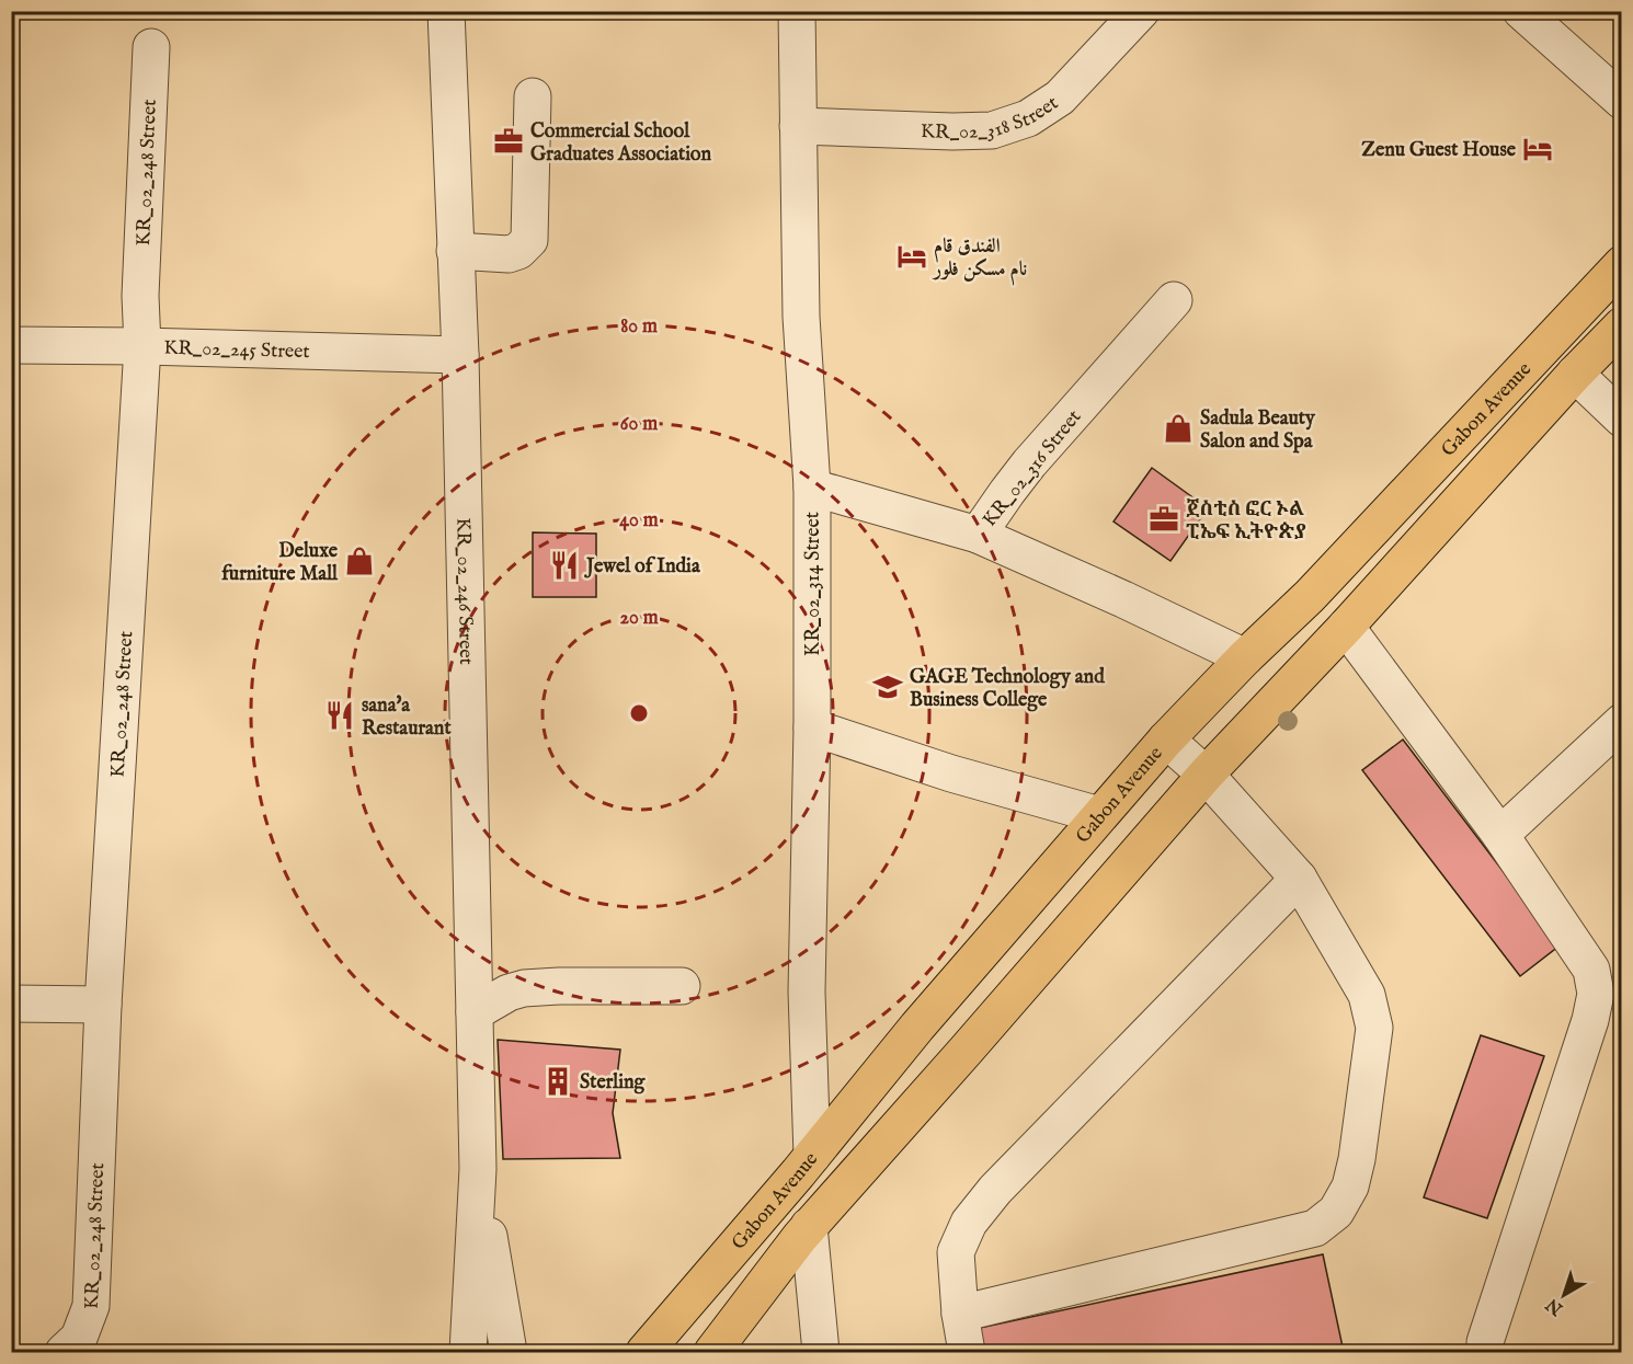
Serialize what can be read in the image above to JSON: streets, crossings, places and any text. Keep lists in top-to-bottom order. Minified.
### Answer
{"streets":{"main road":["Gabon Avenue"],"street":["KR_02_318 Street","KR_02_248 Street","KR_02_245 Street","KR_02_316 Street","KR_02_314 Street","KR_02_246 Street"]},"crossings":[["KR_02_318 Street","KR_02_314 Street"],["KR_02_248 Street","KR_02_245 Street"],["KR_02_245 Street","KR_02_246 Street"],["Gabon Avenue","KR_02_316 Street"],["Gabon Avenue","KR_02_314 Street"]],"places":{"office":["Commercial School Graduates Association","ጀስቲስ ፎር ኦል ፒኤፍ ኢትዮጵያ"],"hotel":["Zenu Guest House","الفندق قام نام مسكن فلور"],"shop":["Sadula Beauty Salon and Spa","Deluxe furniture Mall"],"restaurant":["Jewel of India","sana'a Restaurant"],"school or university":["GAGE Technology and Business College"],"building":["Sterling"]},"north":"bottom left","rings":["80 m","60 m","40 m","20 m"]}
